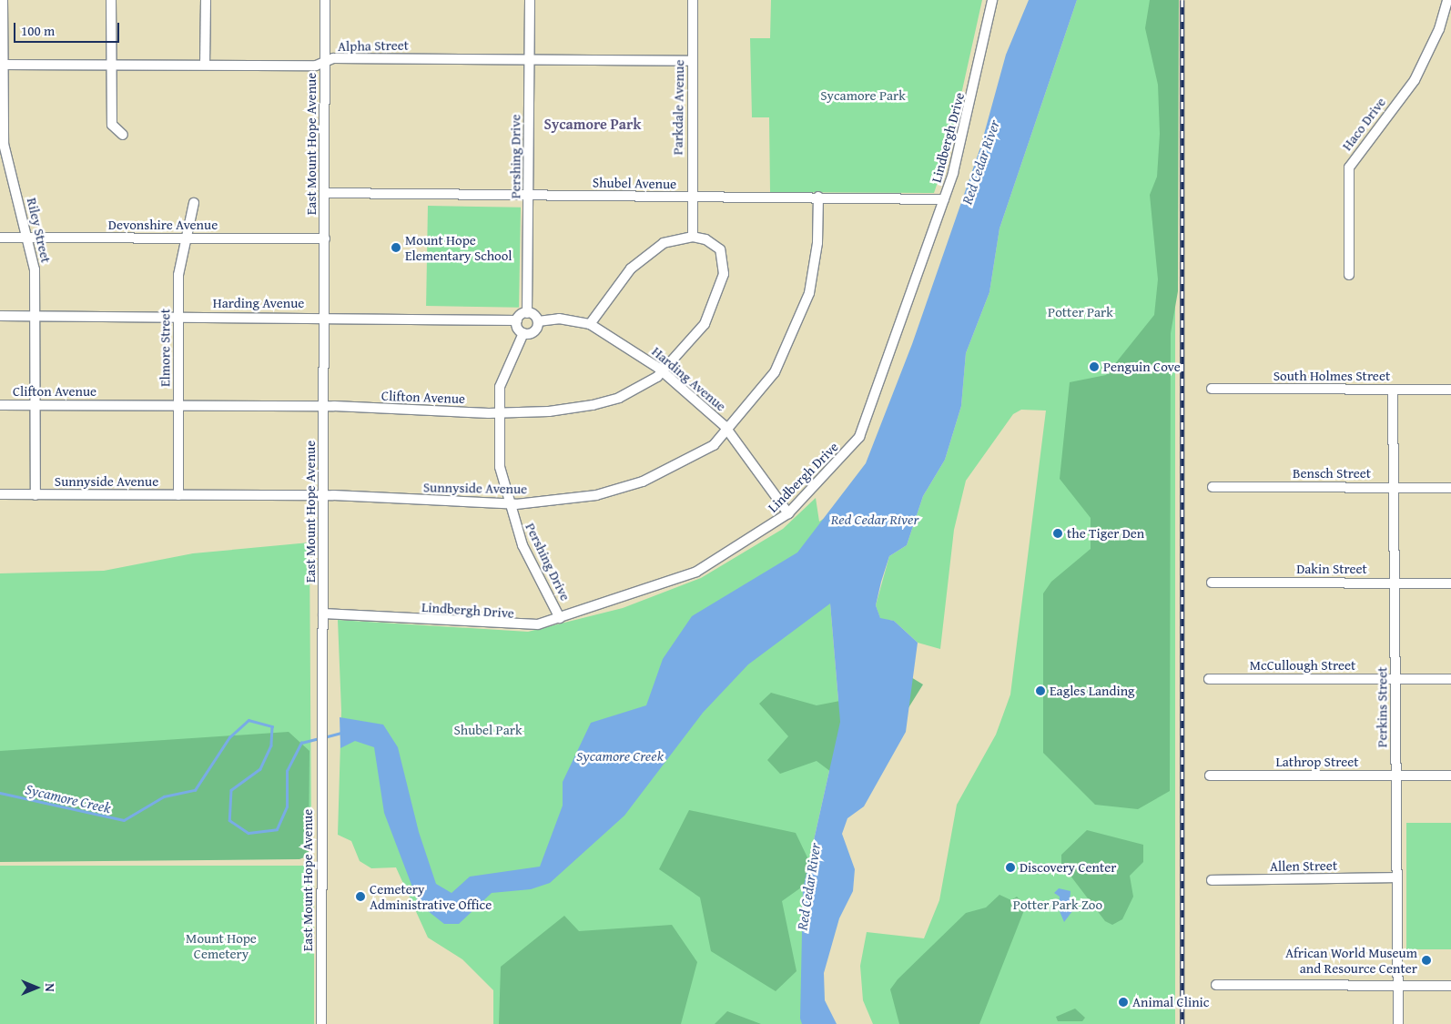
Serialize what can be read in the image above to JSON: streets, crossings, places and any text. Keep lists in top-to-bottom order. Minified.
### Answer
{"streets":{"street":["Alpha Street","Parkdale Avenue","Haco Drive","Lindbergh Drive","East Mount Hope Avenue","Pershing Drive","Shubel Avenue","Devonshire Avenue","Riley Street","Harding Avenue","Elmore Street","South Holmes Street","Clifton Avenue","Bensch Street","Sunnyside Avenue","Dakin Street","McCullough Street","Perkins Street","Lathrop Street","Allen Street"]},"crossings":[["Alpha Street","Parkdale Avenue"],["Alpha Street","East Mount Hope Avenue"],["Alpha Street","Pershing Drive"],["Alpha Street","Riley Street"],["Parkdale Avenue","Shubel Avenue"],["Parkdale Avenue","Clifton Avenue"],["Lindbergh Drive","East Mount Hope Avenue"],["Lindbergh Drive","Pershing Drive"],["Lindbergh Drive","Shubel Avenue"],["Lindbergh Drive","Harding Avenue"],["East Mount Hope Avenue","Shubel Avenue"],["East Mount Hope Avenue","Devonshire Avenue"],["East Mount Hope Avenue","Harding Avenue"],["East Mount Hope Avenue","Clifton Avenue"],["East Mount Hope Avenue","Sunnyside Avenue"],["Pershing Drive","Shubel Avenue"],["Pershing Drive","Clifton Avenue"],["Pershing Drive","Sunnyside Avenue"],["Shubel Avenue","Sunnyside Avenue"],["Devonshire Avenue","Riley Street"],["Devonshire Avenue","Elmore Street"],["Riley Street","Harding Avenue"],["Riley Street","Clifton Avenue"],["Riley Street","Sunnyside Avenue"],["Harding Avenue","Elmore Street"],["Harding Avenue","Clifton Avenue"],["Harding Avenue","Sunnyside Avenue"],["Elmore Street","Clifton Avenue"],["Elmore Street","Sunnyside Avenue"],["South Holmes Street","Perkins Street"],["Bensch Street","Perkins Street"],["Dakin Street","Perkins Street"],["McCullough Street","Perkins Street"],["Perkins Street","Lathrop Street"],["Perkins Street","Allen Street"]],"districts":["Sycamore Park"],"water":["Red Cedar River","Sycamore Creek"],"parks":["Sycamore Park","Potter Park","Shubel Park","Potter Park Zoo","Mount Hope Cemetery"],"places":["Mount Hope Elementary School","Penguin Cove","the Tiger Den","Eagles Landing","Discovery Center","Cemetery Administrative Office","African World Museum and Resource Center","Animal Clinic"],"scale_bar":"100 m","north":"right"}
